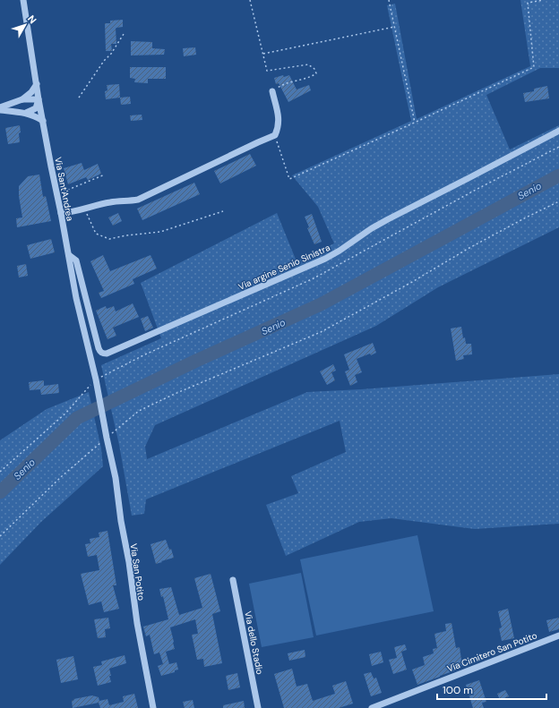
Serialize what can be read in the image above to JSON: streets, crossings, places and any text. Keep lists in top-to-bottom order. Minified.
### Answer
{"streets":{"street":["Via Sant'Andrea","Via argine Senio Sinistra","Via San Potito","Via dello Stadio","Via Cimitero San Potito"]},"crossings":[["Via Sant'Andrea","Via argine Senio Sinistra"],["Via Sant'Andrea","Via San Potito"]],"water":["Senio"],"scale_bar":"100 m","north":"top right"}
